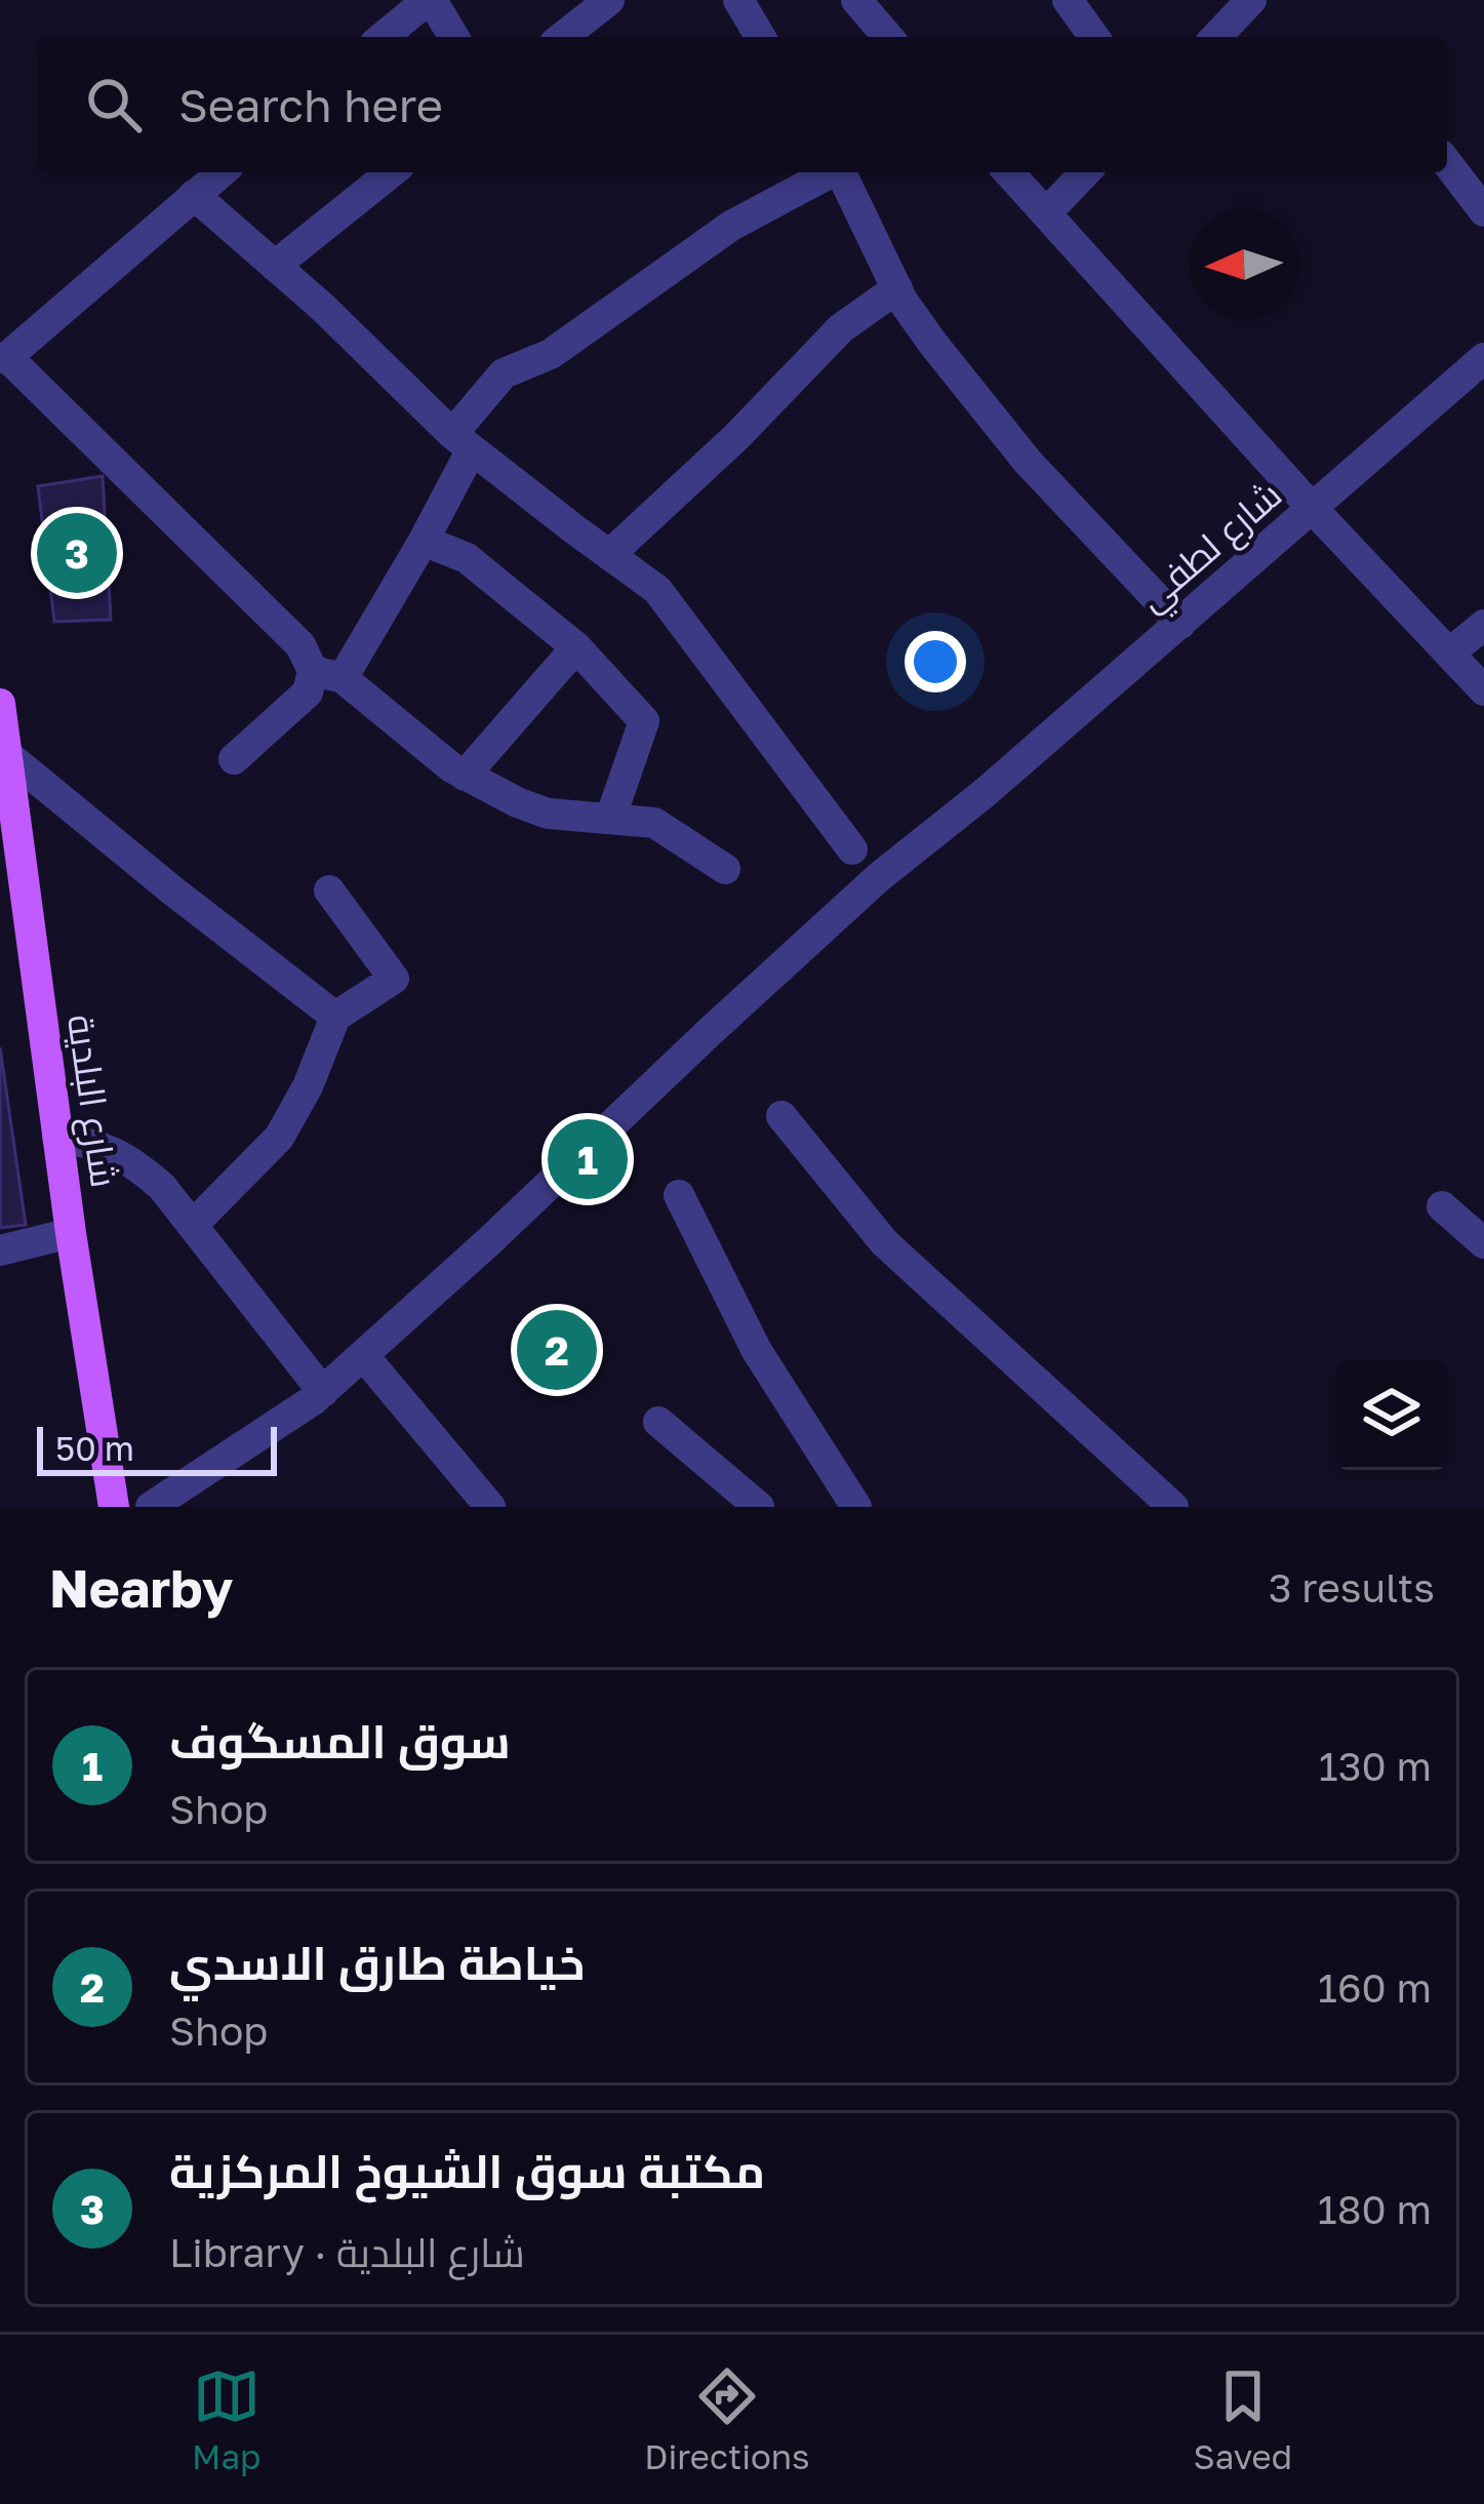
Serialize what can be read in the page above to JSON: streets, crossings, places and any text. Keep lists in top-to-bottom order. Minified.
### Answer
{"streets":{"main road":["شارع البلدية"],"street":["شارع لطفي"]},"scale_bar":"50 m","north":"left","page":{"search":"Search here","pins":["3","1","2"],"scale":"50 m","heading":["Nearby","3 results"],"list":[{"mark":"1","name":"سوق المسگوف","note":"Shop","value":"130 m"},{"mark":"2","name":"خياطة طارق الاسدي","note":"Shop","value":"160 m"},{"mark":"3","name":"مكتبة سوق الشيوخ المركزية","note":"Library · شارع البلدية","value":"180 m"}],"nav":["Map","Directions","Saved"]}}
